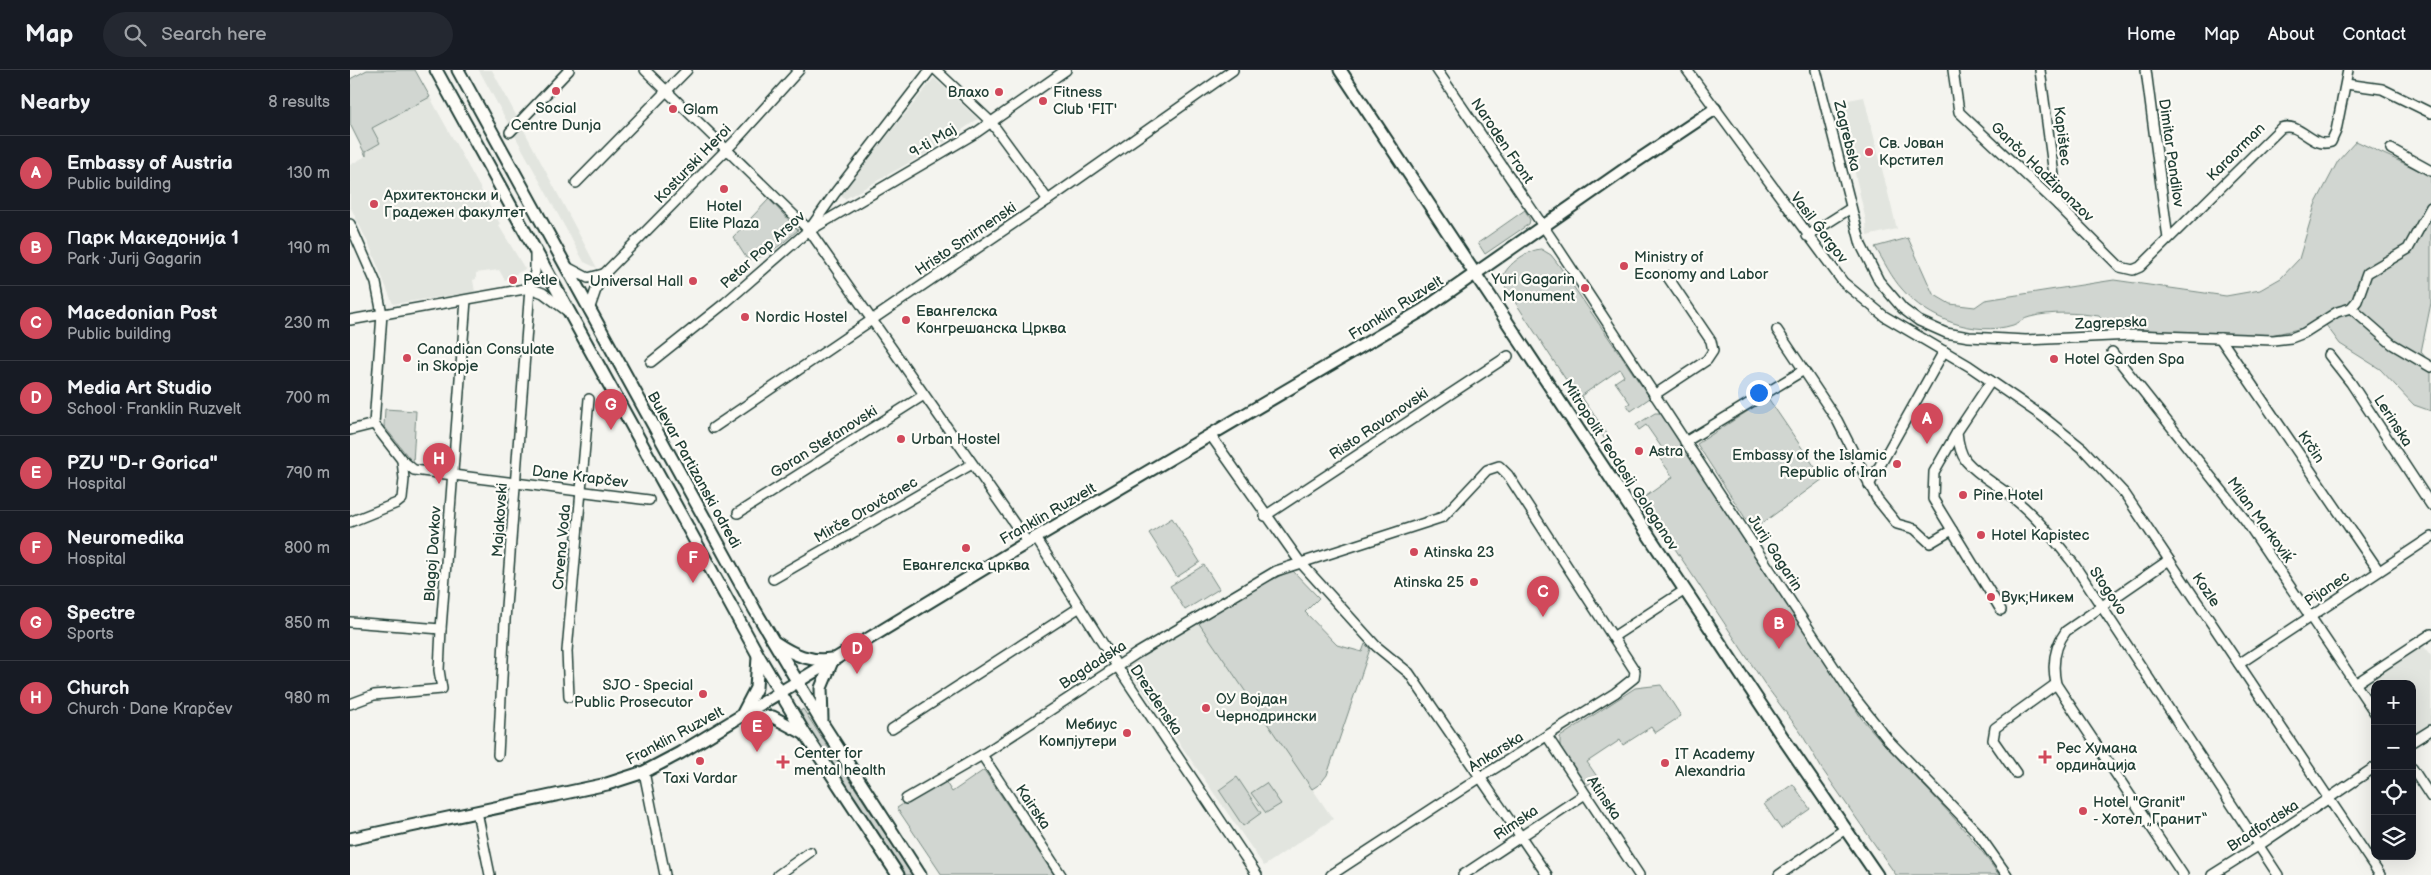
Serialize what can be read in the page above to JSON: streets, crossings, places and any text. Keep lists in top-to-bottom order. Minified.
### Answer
{"streets":{"street":["Zagrebska","Kapištec","9-ti Maj","Naroden Front","Karaorman","Dimitar Pandilov","Kosturski Heroi","Gančo Hadžipanzov","Vasil Ǵorgov","Hristo Smirnenski","Petar Pop Arsov","Franklin Ruzvelt","Zagrepska","Lerinska","Risto Ravanovski","Goran Stefanovski","Krčin","Mitropolit Teodosij Gologanov","Bulevar Partizanski odredi","Dane Krapčev","Mirče Orovčanec","Majakovski","Milan Markoviḱ","Crvena Voda","Jurij Gagarin","Blagoj Davkov","Pijanec","Kozle","Stogovo","Bagdadska","Drezdenska","Ankarska","Atinska","Kairska","Rimska","Bradfordska"]},"crossings":[["Zagrebska","Zagrepska"],["Kapištec","Gančo Hadžipanzov"],["9-ti Maj","Petar Pop Arsov"],["9-ti Maj","Drezdenska"],["Naroden Front","Franklin Ruzvelt"],["Naroden Front","Jurij Gagarin"],["Karaorman","Dimitar Pandilov"],["Karaorman","Gančo Hadžipanzov"],["Kosturski Heroi","Bulevar Partizanski odredi"],["Kosturski Heroi","Drezdenska"],["Vasil Ǵorgov","Franklin Ruzvelt"],["Vasil Ǵorgov","Kozle"],["Hristo Smirnenski","Drezdenska"],["Petar Pop Arsov","Drezdenska"],["Franklin Ruzvelt","Mitropolit Teodosij Gologanov"],["Franklin Ruzvelt","Bulevar Partizanski odredi"],["Franklin Ruzvelt","Jurij Gagarin"],["Franklin Ruzvelt","Drezdenska"],["Zagrepska","Krčin"],["Goran Stefanovski","Drezdenska"],["Krčin","Pijanec"],["Dane Krapčev","Majakovski"],["Dane Krapčev","Crvena Voda"],["Dane Krapčev","Blagoj Davkov"],["Mirče Orovčanec","Drezdenska"],["Milan Markoviḱ","Pijanec"],["Pijanec","Kozle"],["Kozle","Bradfordska"],["Stogovo","Bradfordska"],["Bagdadska","Drezdenska"],["Bagdadska","Ankarska"],["Bagdadska","Kairska"],["Ankarska","Atinska"],["Atinska","Rimska"]],"places":{"other":["Social Centre Dunja","Влахо","Fitness Club 'FIT'","Glam","Св. Јован Крстител","Hotel Elite Plaza","Архитектонски и Градежен факултет","Ministry of Economy and Labor","Petle","Universal Hall","Yuri Gagarin Monument","Nordic Hostel","Евангелска Конгрешанска Црква","Canadian Consulate in Skopje","Hotel Garden Spa","Urban Hostel","Astra","Embassy of the Islamic Republic of Iran","Pine Hotel","Hotel Kapistec","Евангелска црква","Atinska 23","Atinska 25","Вук;Никем","SJO - Special Public Prosecutor","ОУ Војдан Чернодрински","Мебиус Компјутери","Taxi Vardar","IT Academy Alexandria","Hotel \"Granit\" - Хотел „Гранит“"],"health":["Рес Хумана ординација","Center for mental health"]},"page":{"header":"Map","search":"Search here","nav":["Home","Map","About","Contact"],"heading":["Nearby","8 results"],"list":[{"mark":"A","name":"Embassy of Austria","note":"Public building","value":"130 m"},{"mark":"B","name":"Парк Македонија 1","note":"Park · Jurij Gagarin","value":"190 m"},{"mark":"C","name":"Macedonian Post","note":"Public building","value":"230 m"},{"mark":"D","name":"Media Art Studio","note":"School · Franklin Ruzvelt","value":"700 m"},{"mark":"E","name":"PZU \"D-r Gorica\"","note":"Hospital","value":"790 m"},{"mark":"F","name":"Neuromedika","note":"Hospital","value":"800 m"},{"mark":"G","name":"Spectre","note":"Sports","value":"850 m"},{"mark":"H","name":"Church","note":"Church · Dane Krapčev","value":"980 m"}],"pins":["G","A","H","F","C","B","D","E"],"map_buttons":["+","−"]}}
